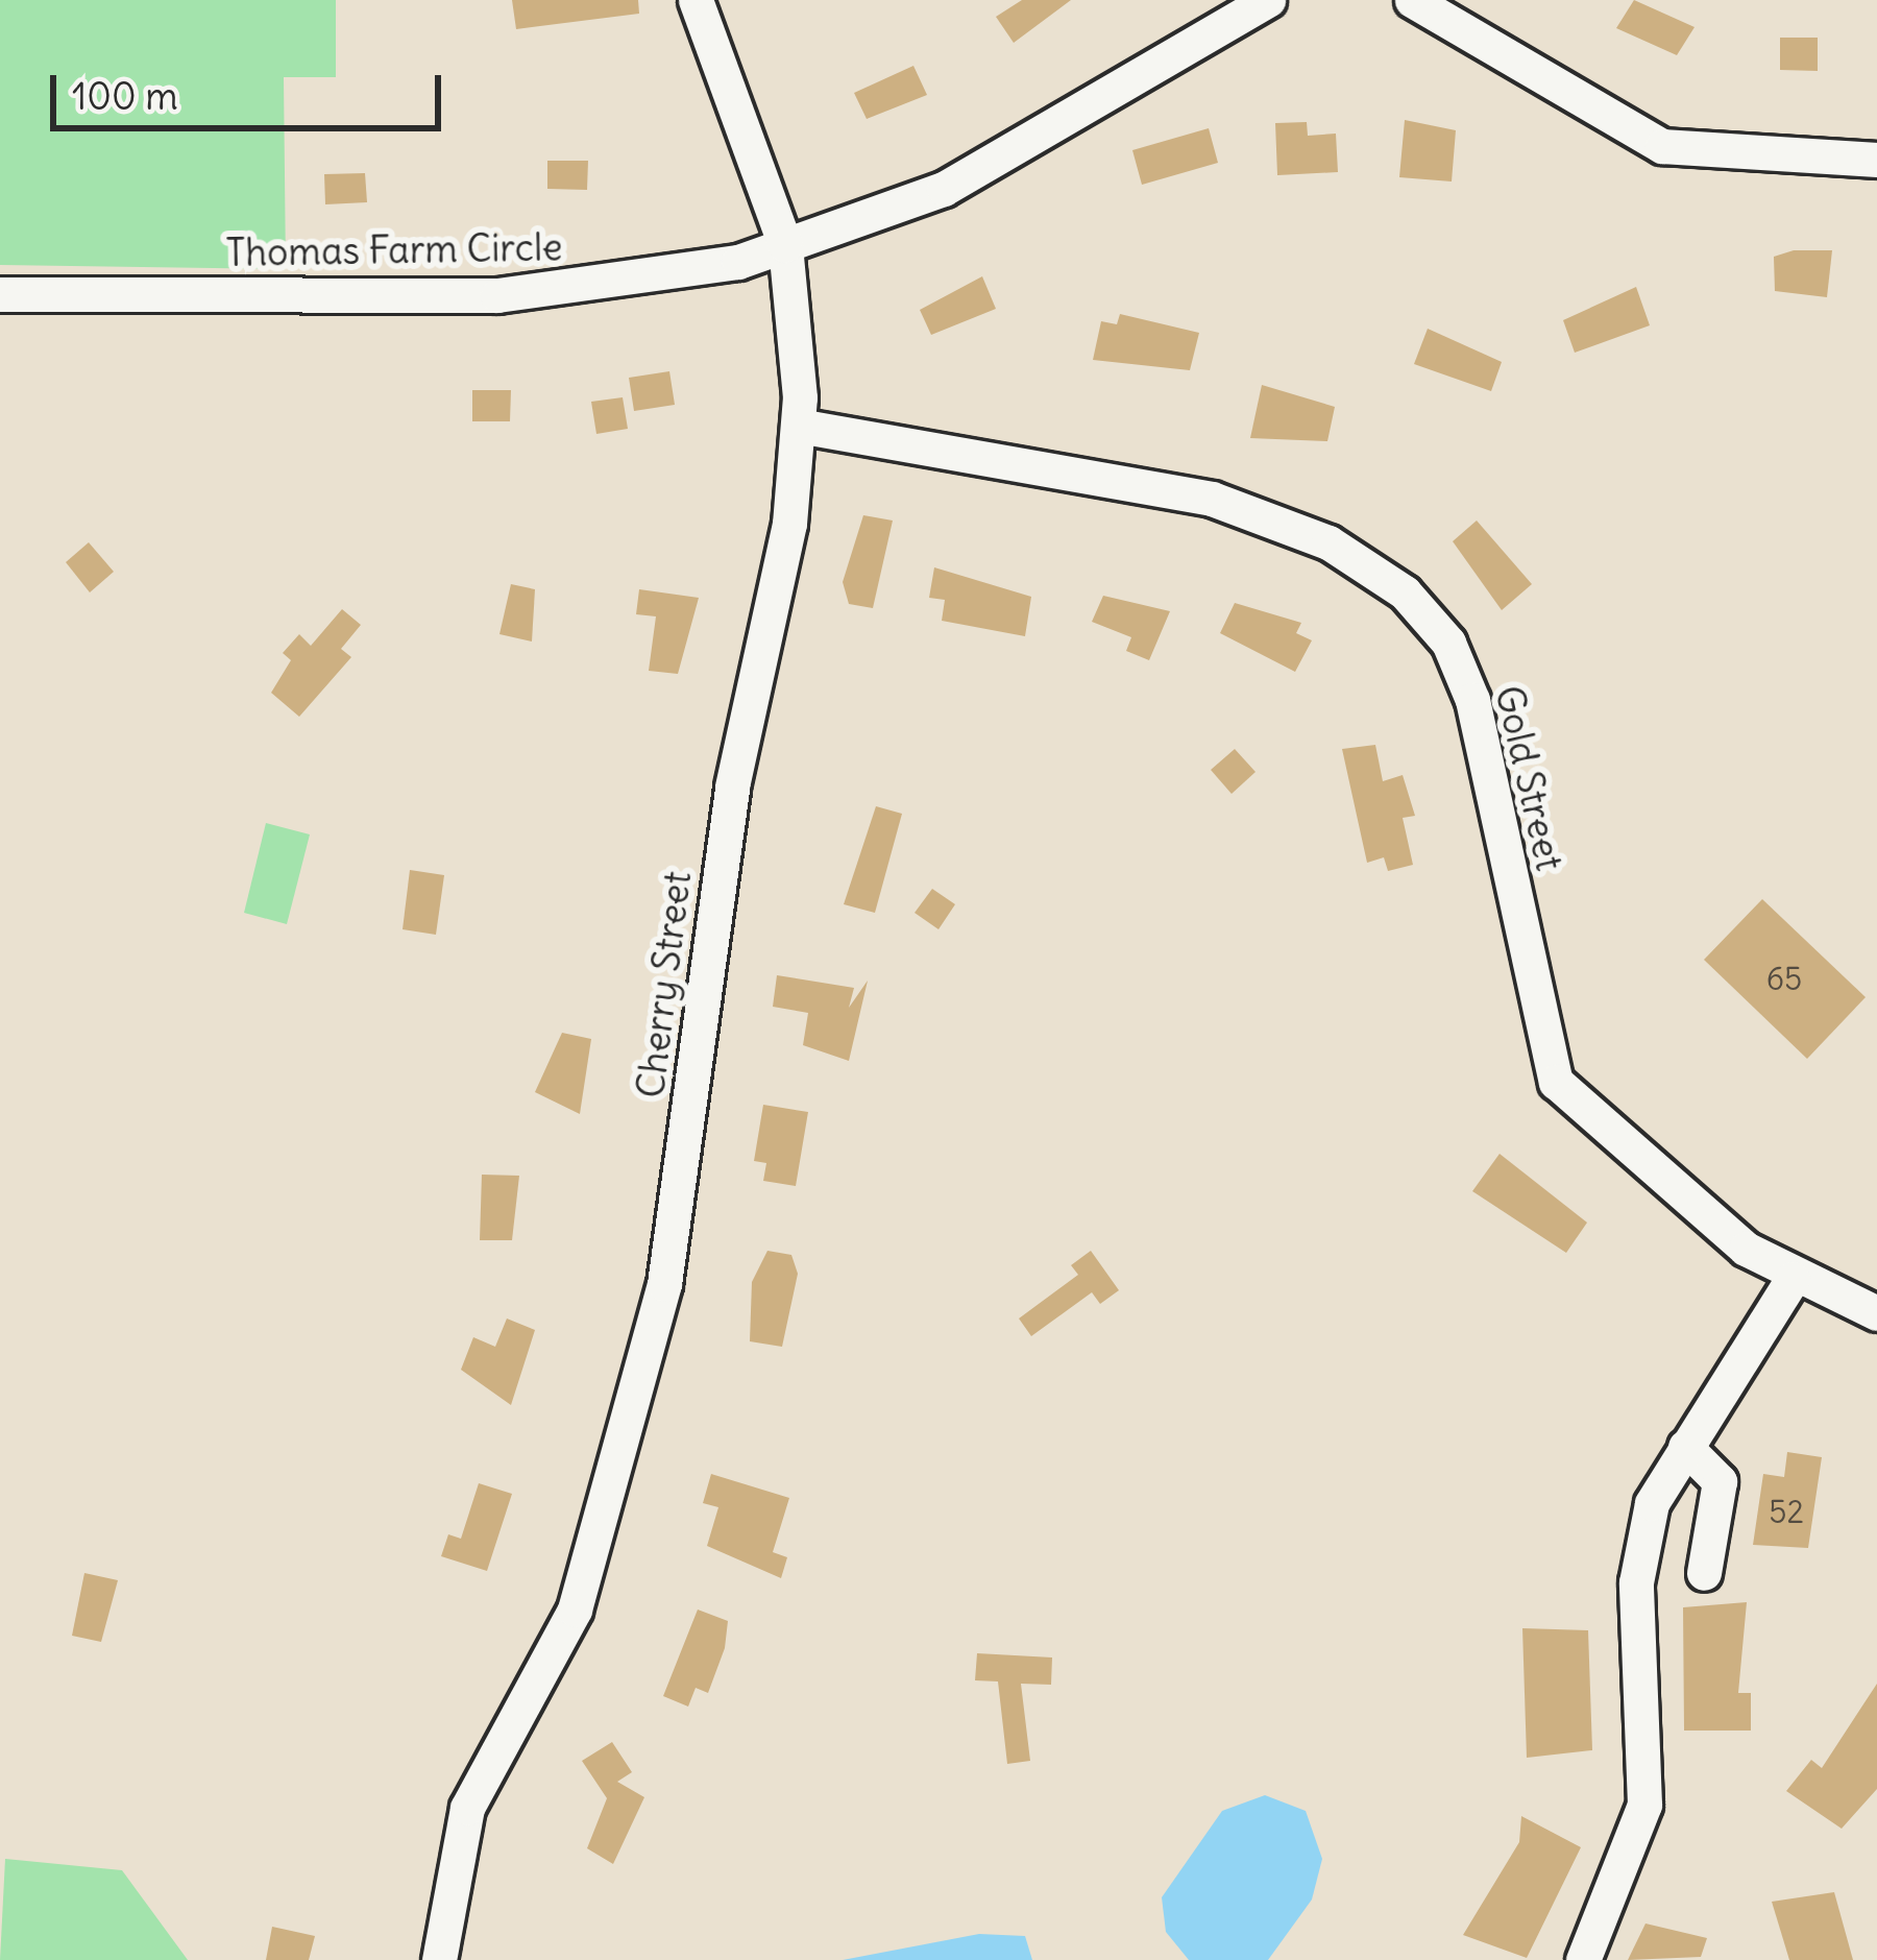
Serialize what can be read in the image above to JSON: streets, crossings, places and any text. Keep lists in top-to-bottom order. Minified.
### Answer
{"streets":{"street":["Thomas Farm Circle","Gold Street","Cherry Street"]},"crossings":[["Thomas Farm Circle","Cherry Street"],["Gold Street","Cherry Street"]],"house_numbers":["65","52"],"scale_bar":"100 m"}
